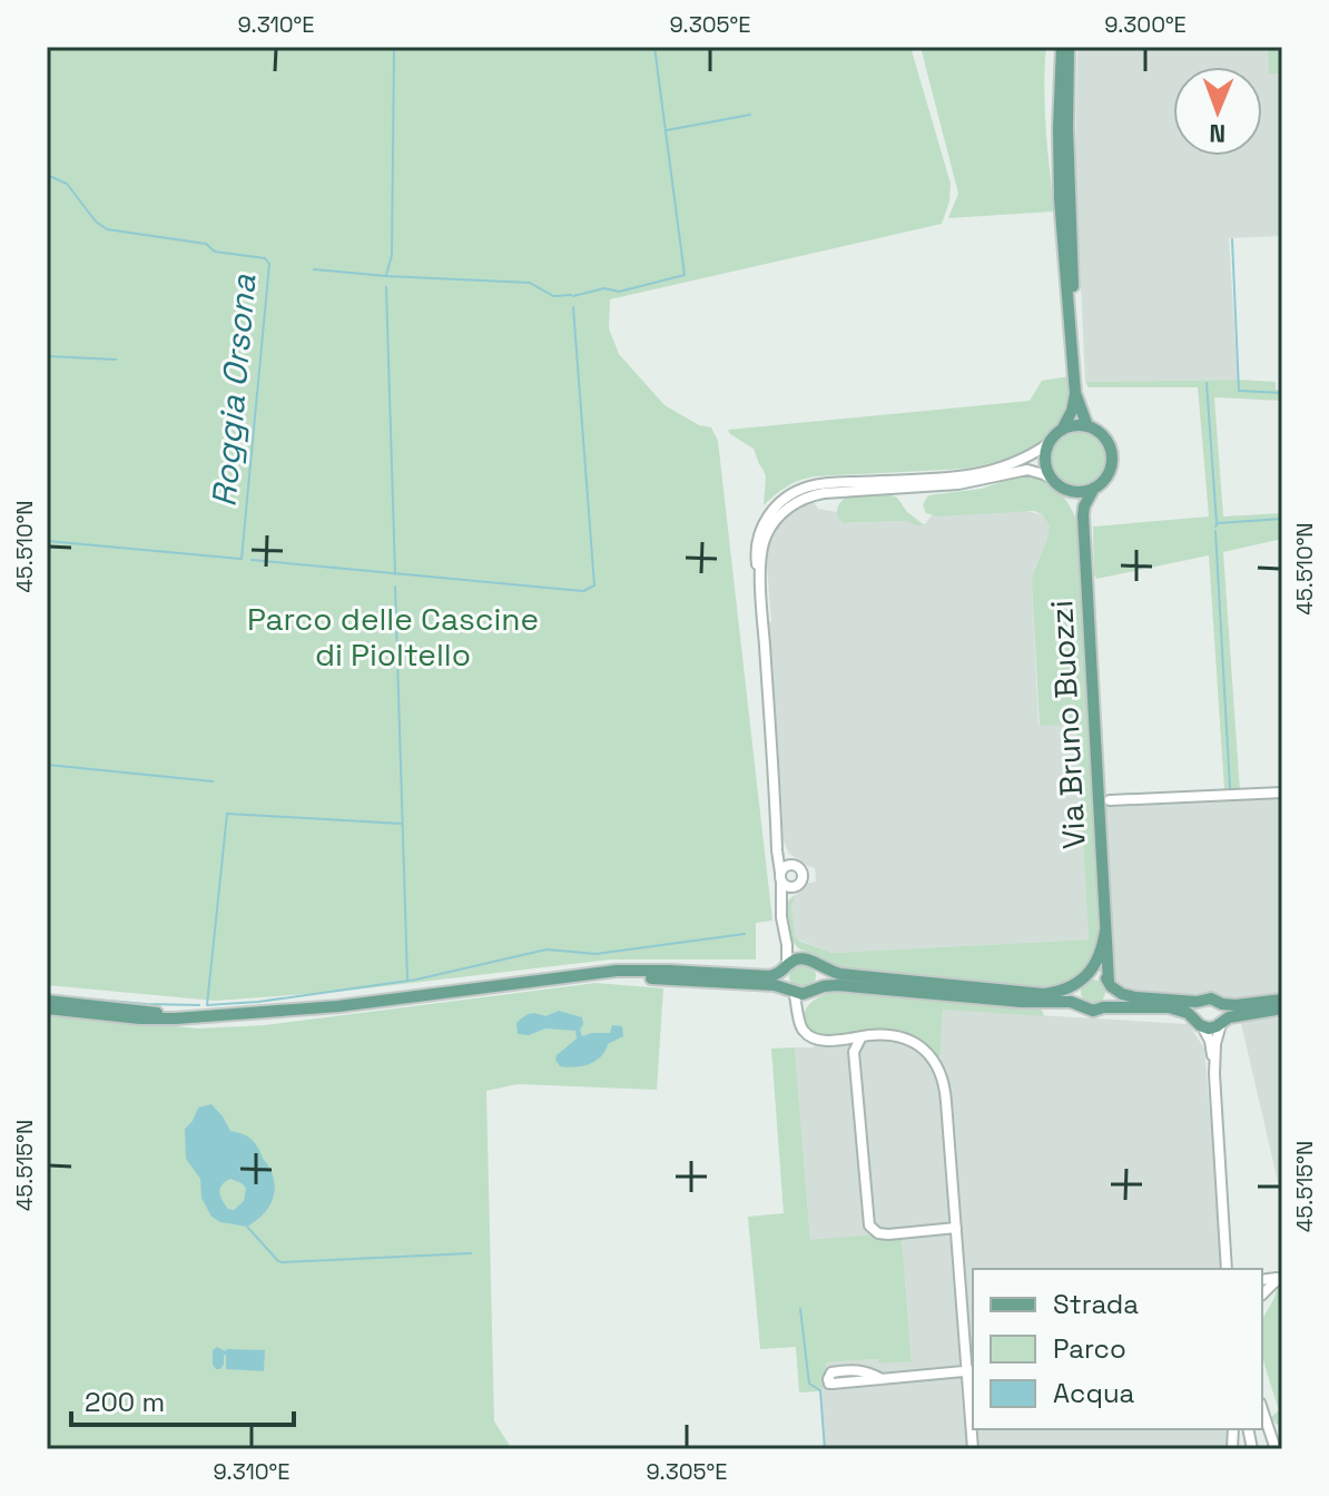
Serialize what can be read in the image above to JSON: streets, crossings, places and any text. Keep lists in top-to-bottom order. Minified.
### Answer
{"streets":{"main road":["Via Bruno Buozzi"]},"water":["Roggia Orsona"],"parks":["Parco delle Cascine di Pioltello"],"legend":["Strada","Parco","Acqua"],"scale_bar":"200 m","north":"bottom","coordinates":["9.310°E","9.305°E","9.300°E","45.510°N","45.515°N"]}
